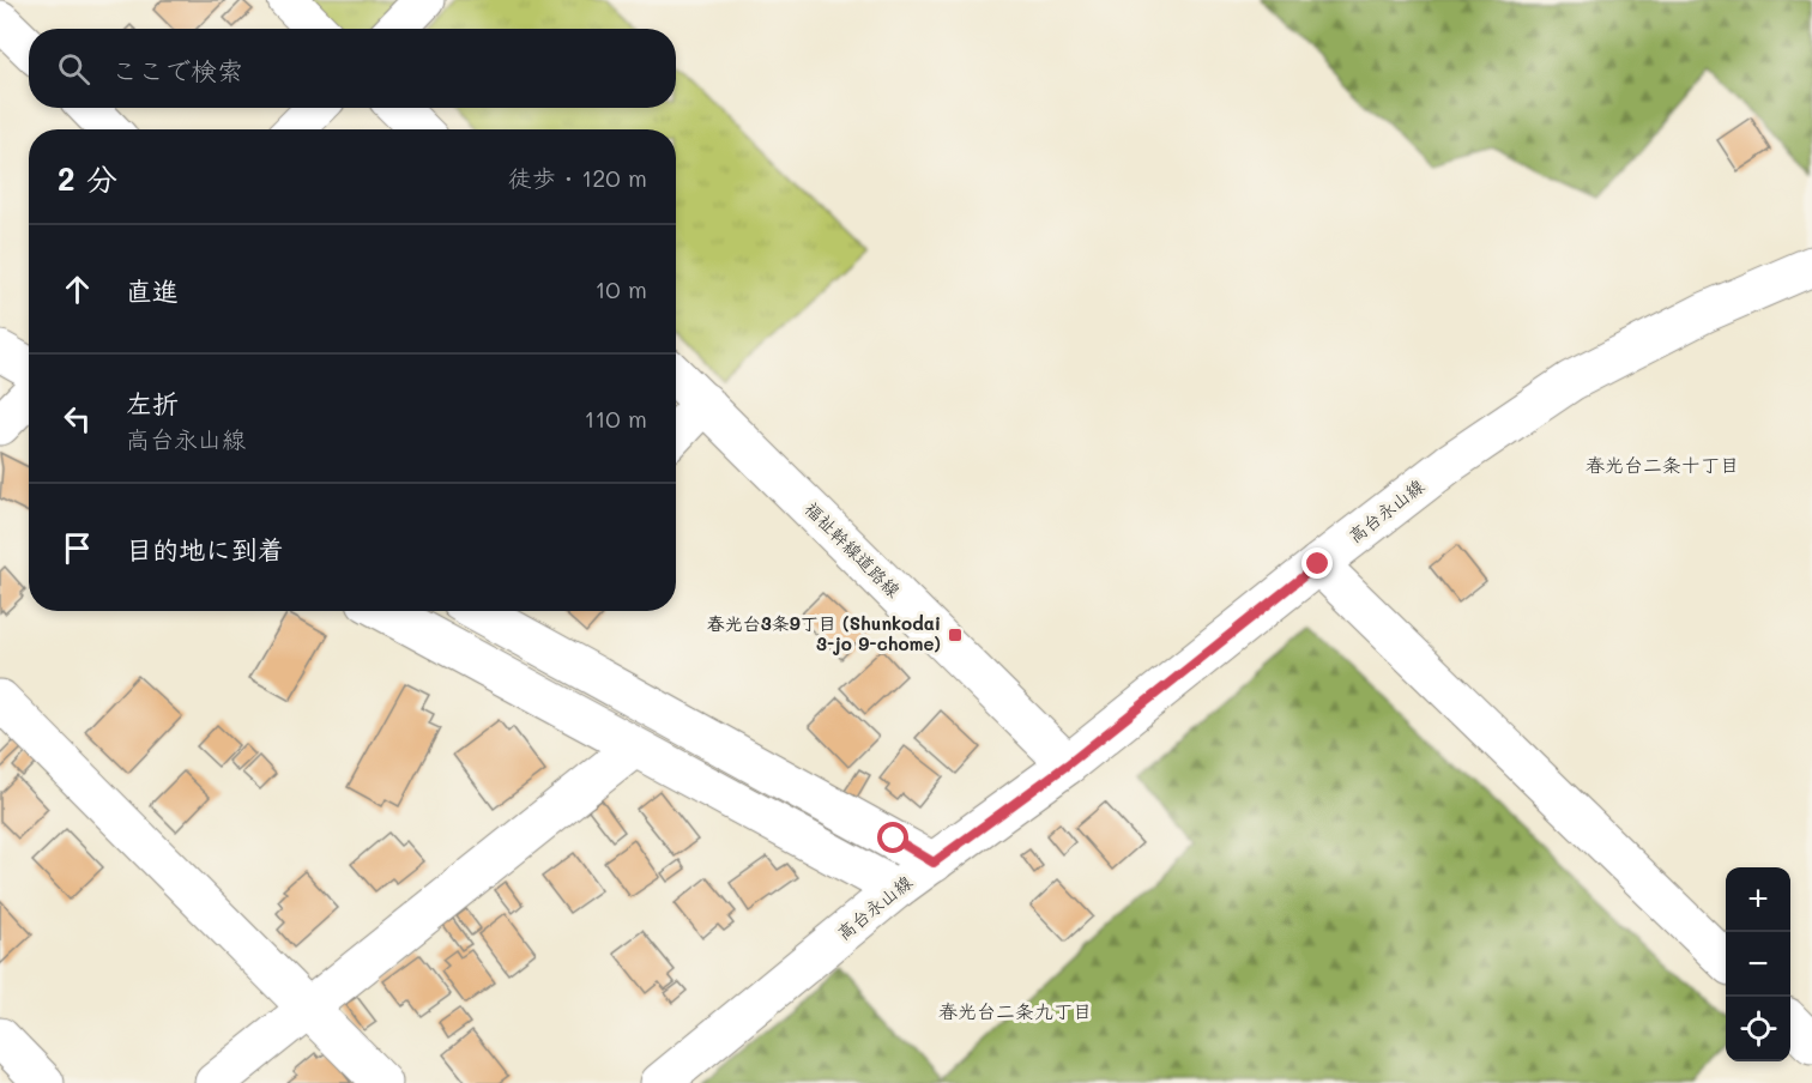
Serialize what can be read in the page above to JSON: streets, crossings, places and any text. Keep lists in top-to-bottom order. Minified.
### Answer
{"streets":{"street":["高台永山線","福祉幹線道路線"]},"crossings":[["高台永山線","福祉幹線道路線"]],"districts":["春光台二条十丁目","春光台二条九丁目"],"places":{"transit":["春光台3条9丁目 (Shunkodai 3-jo 9-chome)"]},"page":{"search":"ここで検索","heading":["2 分","徒歩 · 120 m"],"list":[["直進","10 m"],["左折","高台永山線","110 m"],"目的地に到着"],"map_buttons":["+","−"]}}
